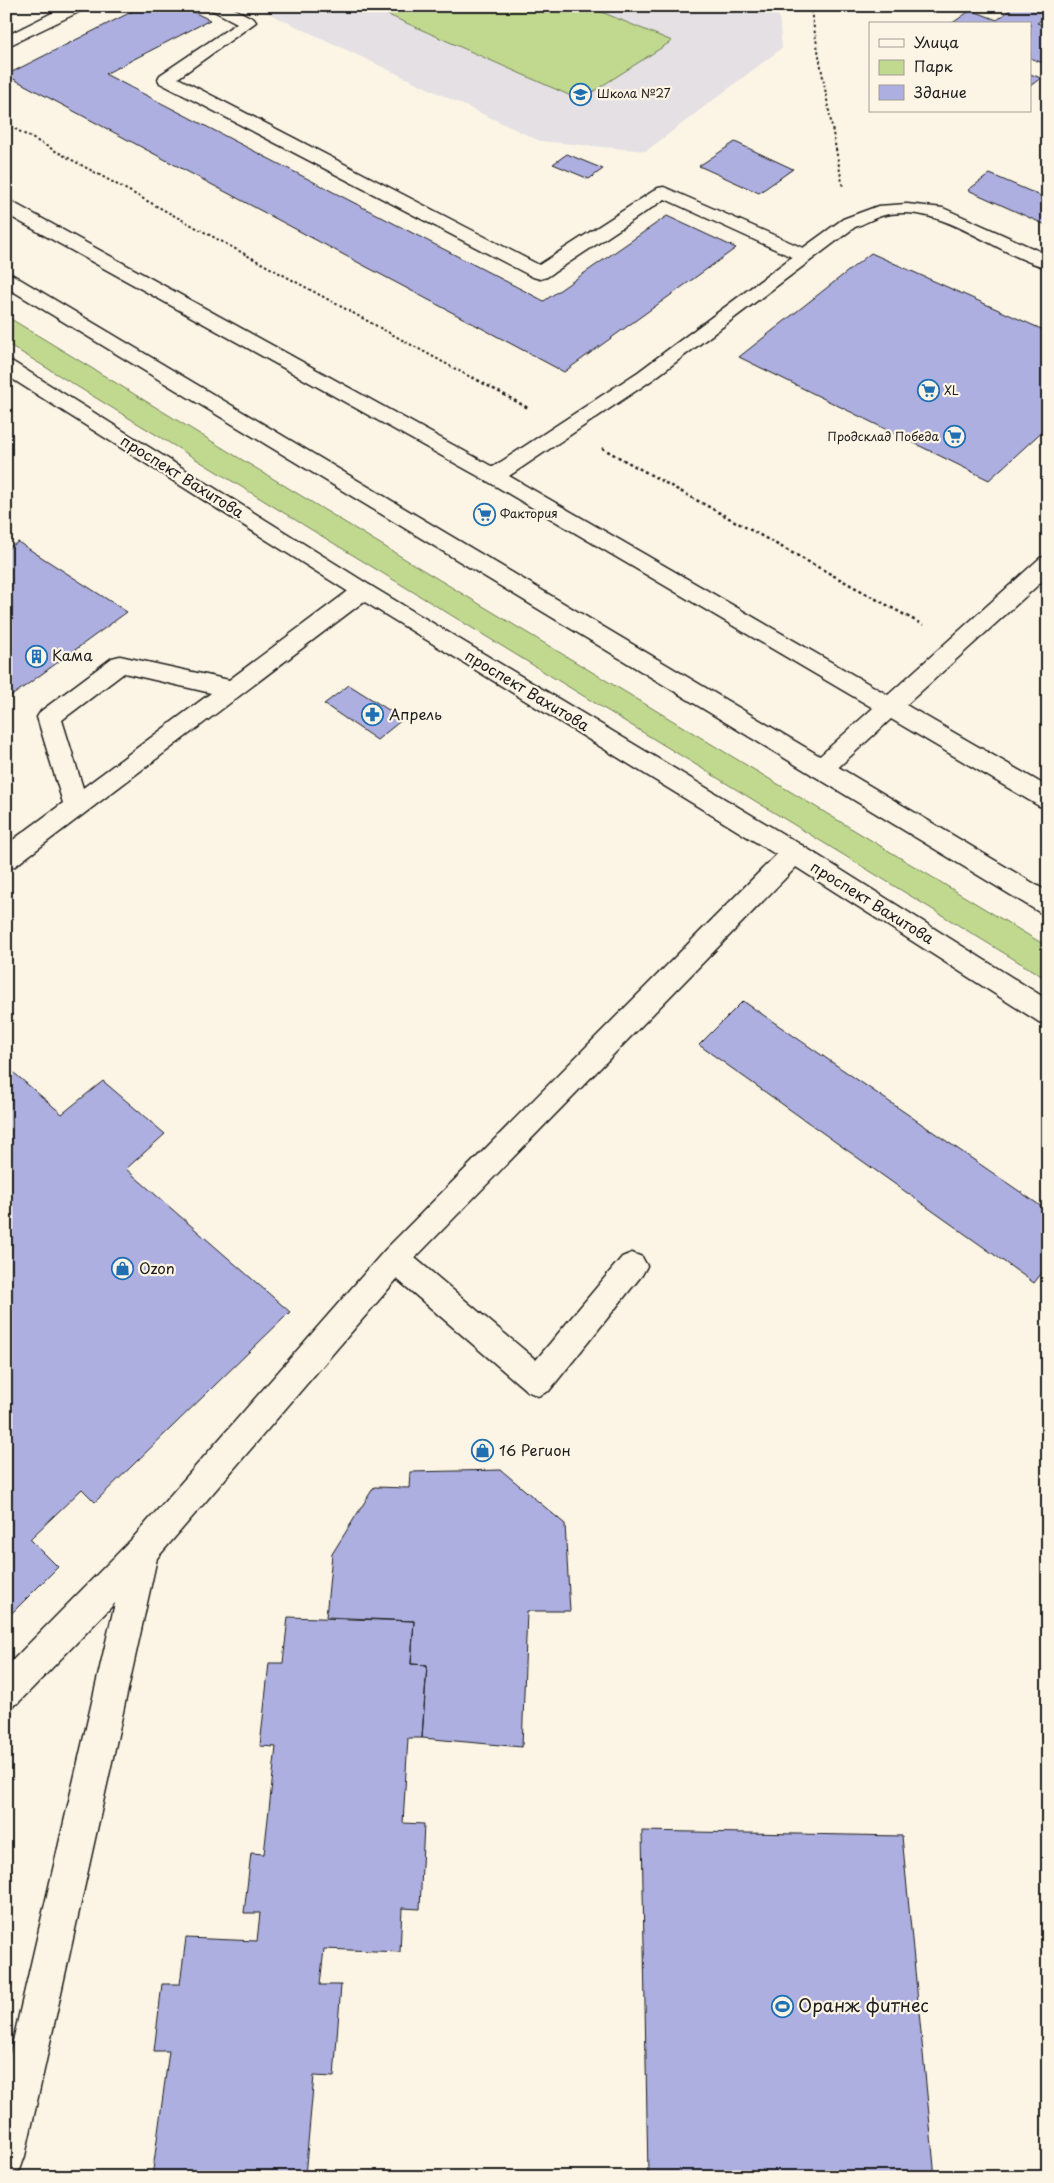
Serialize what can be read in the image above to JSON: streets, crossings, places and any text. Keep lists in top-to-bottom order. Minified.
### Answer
{"streets":{"main road":["проспект Вахитова"]},"places":{"school or university":["Школа №27"],"supermarket":["XL","Продсклад Победа","Фактория"],"building":["Кама"],"pharmacy":["Апрель"],"shop":["Ozon","16 Регион"],"sports":["Оранж фитнес"]},"legend":["Улица","Парк","Здание"]}
